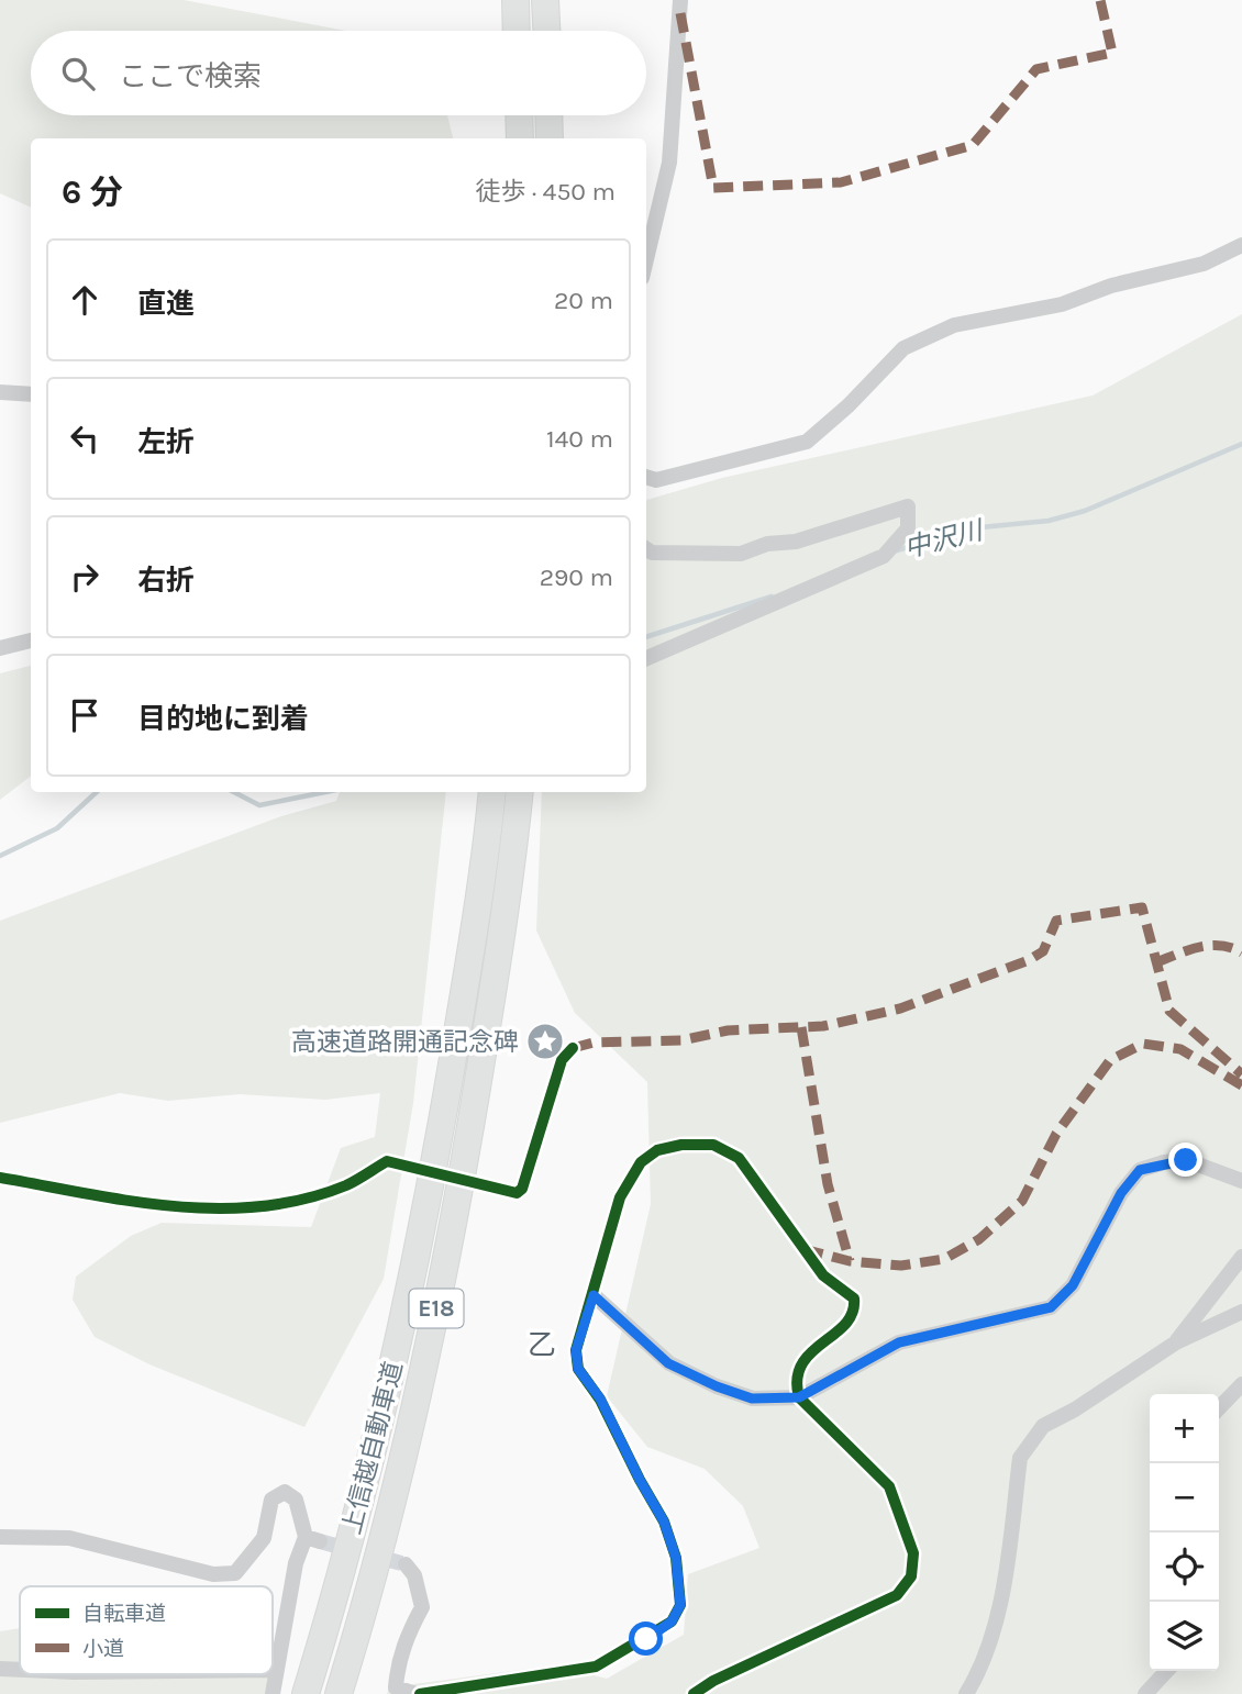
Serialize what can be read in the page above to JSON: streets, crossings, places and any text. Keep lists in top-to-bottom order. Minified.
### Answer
{"streets":{"highway":["E18","上信越自動車道"]},"districts":["乙"],"water":["中沢川"],"places":{"place":["高速道路開通記念碑"]},"legend":["自転車道","小道"],"page":{"search":"ここで検索","heading":["6 分","徒歩 · 450 m"],"list":[["直進","20 m"],["左折","140 m"],["右折","290 m"],"目的地に到着"],"map_buttons":["+","−"]}}
